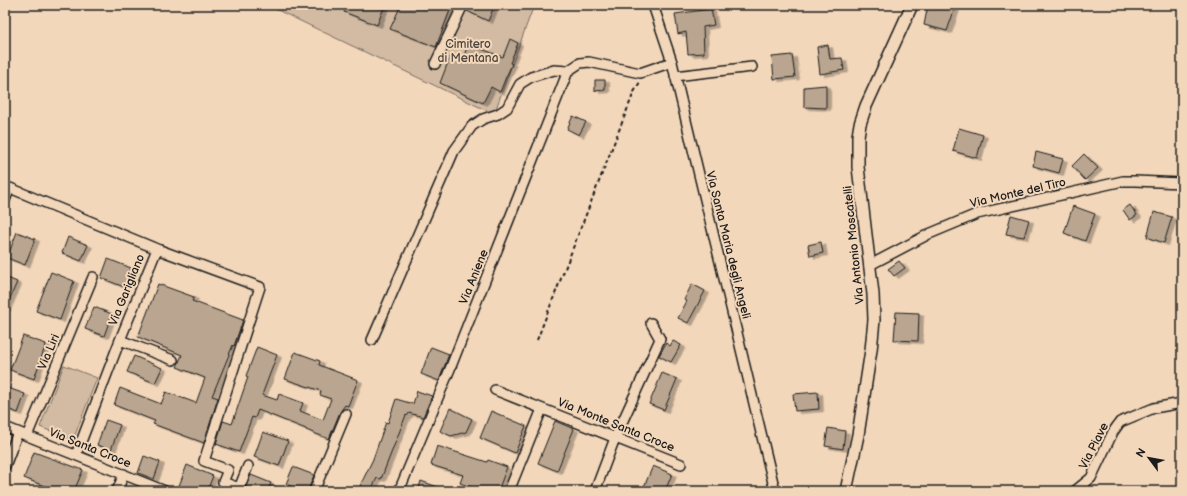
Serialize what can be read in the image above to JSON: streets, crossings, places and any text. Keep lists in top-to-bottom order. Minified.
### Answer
{"streets":{"street":["Via Monte del Tiro","Via Santa Maria degli Angeli","Via Antonio Moscatelli","Via Aniene","Via Garigliano","Via Liri","Via Monte Santa Croce","Via Piave","Via Santa Croce"]},"crossings":[["Via Monte del Tiro","Via Antonio Moscatelli"],["Via Garigliano","Via Santa Croce"],["Via Liri","Via Santa Croce"]],"parks":["Cimitero di Mentana"],"north":"top left"}
